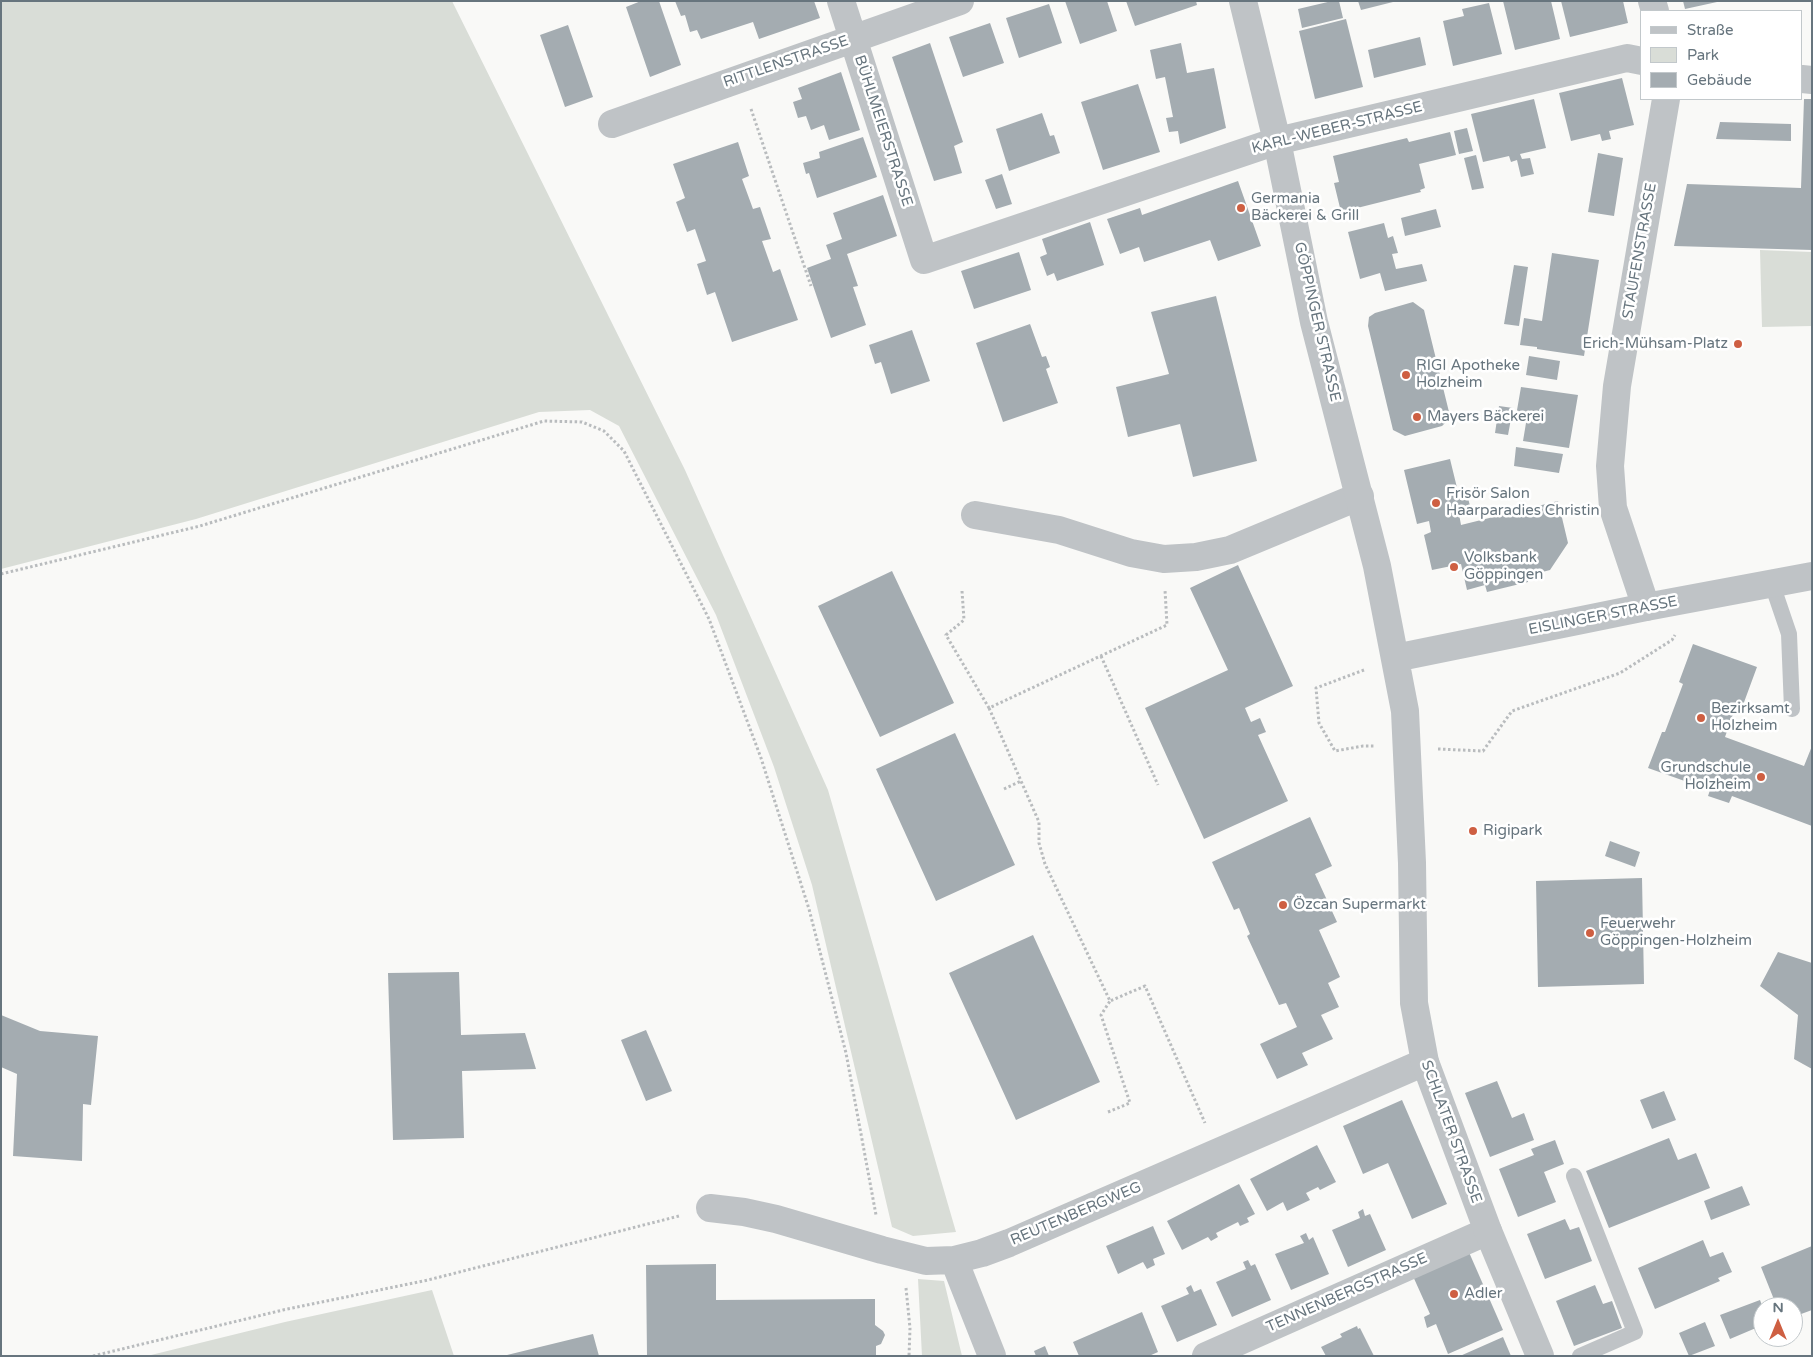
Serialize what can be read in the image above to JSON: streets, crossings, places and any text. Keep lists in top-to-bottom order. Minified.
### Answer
{"streets":{"street":["RITTLENSTRASSE","KARL-WEBER-STRASSE","BÜHLMEIERSTRASSE","STAUFENSTRASSE","GÖPPINGER STRASSE","EISLINGER STRASSE","SCHLATER STRASSE","REUTENBERGWEG","TENNENBERGSTRASSE"]},"crossings":[["RITTLENSTRASSE","BÜHLMEIERSTRASSE"],["KARL-WEBER-STRASSE","BÜHLMEIERSTRASSE"],["KARL-WEBER-STRASSE","GÖPPINGER STRASSE"],["STAUFENSTRASSE","EISLINGER STRASSE"],["GÖPPINGER STRASSE","EISLINGER STRASSE"],["GÖPPINGER STRASSE","SCHLATER STRASSE"],["EISLINGER STRASSE","SCHLATER STRASSE"],["SCHLATER STRASSE","REUTENBERGWEG"],["SCHLATER STRASSE","TENNENBERGSTRASSE"]],"places":["Germania Bäckerei & Grill","Erich-Mühsam-Platz","RIGI Apotheke Holzheim","Mayers Bäckerei","Frisör Salon Haarparadies Christin","Volksbank Göppingen","Bezirksamt Holzheim","Grundschule Holzheim","Rigipark","Özcan Supermarkt","Feuerwehr Göppingen-Holzheim","Adler"],"legend":["Straße","Park","Gebäude"],"north":"top"}
